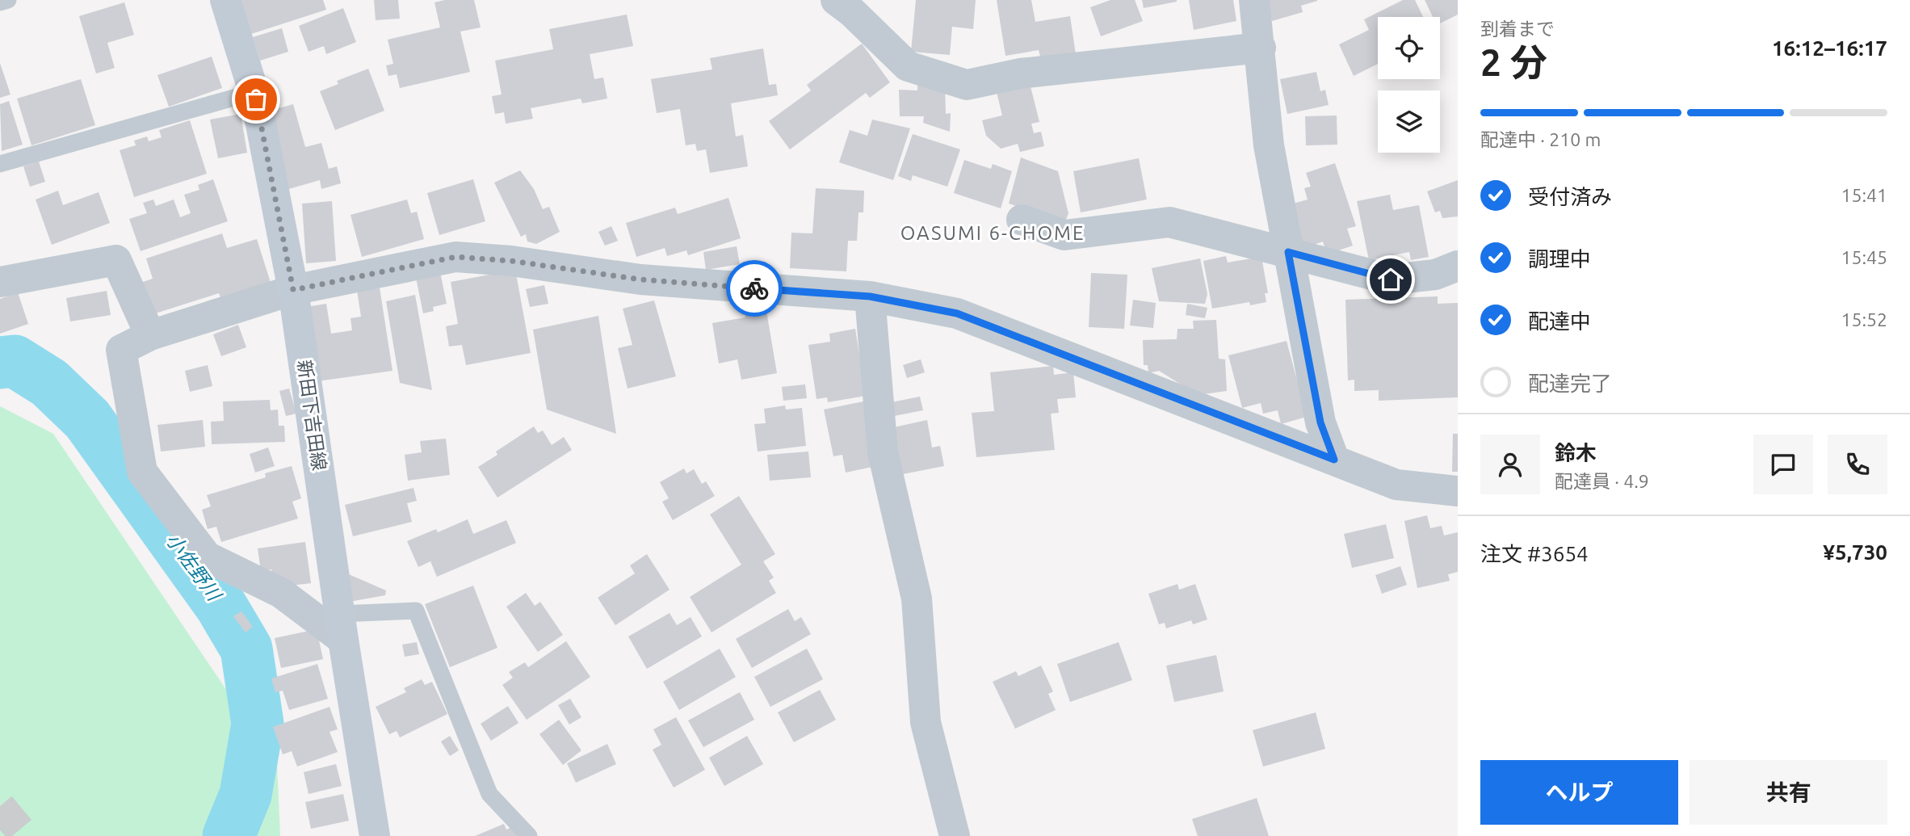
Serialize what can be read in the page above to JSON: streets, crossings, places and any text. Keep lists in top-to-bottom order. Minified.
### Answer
{"streets":{"main road":["新田下吉田線"]},"districts":["OASUMI 6-CHOME"],"water":["小佐野川"],"page":{"heading":["2 分","到着まで","16:12–16:17"],"panel":["鈴木","配達員 · 4.9","注文 #3654","¥5,730"],"bar":"配達中 · 210 m","list":[["受付済み","15:41"],["調理中","15:45"],["配達中","15:52"],"配達完了"],"buttons":["ヘルプ","共有"]}}
